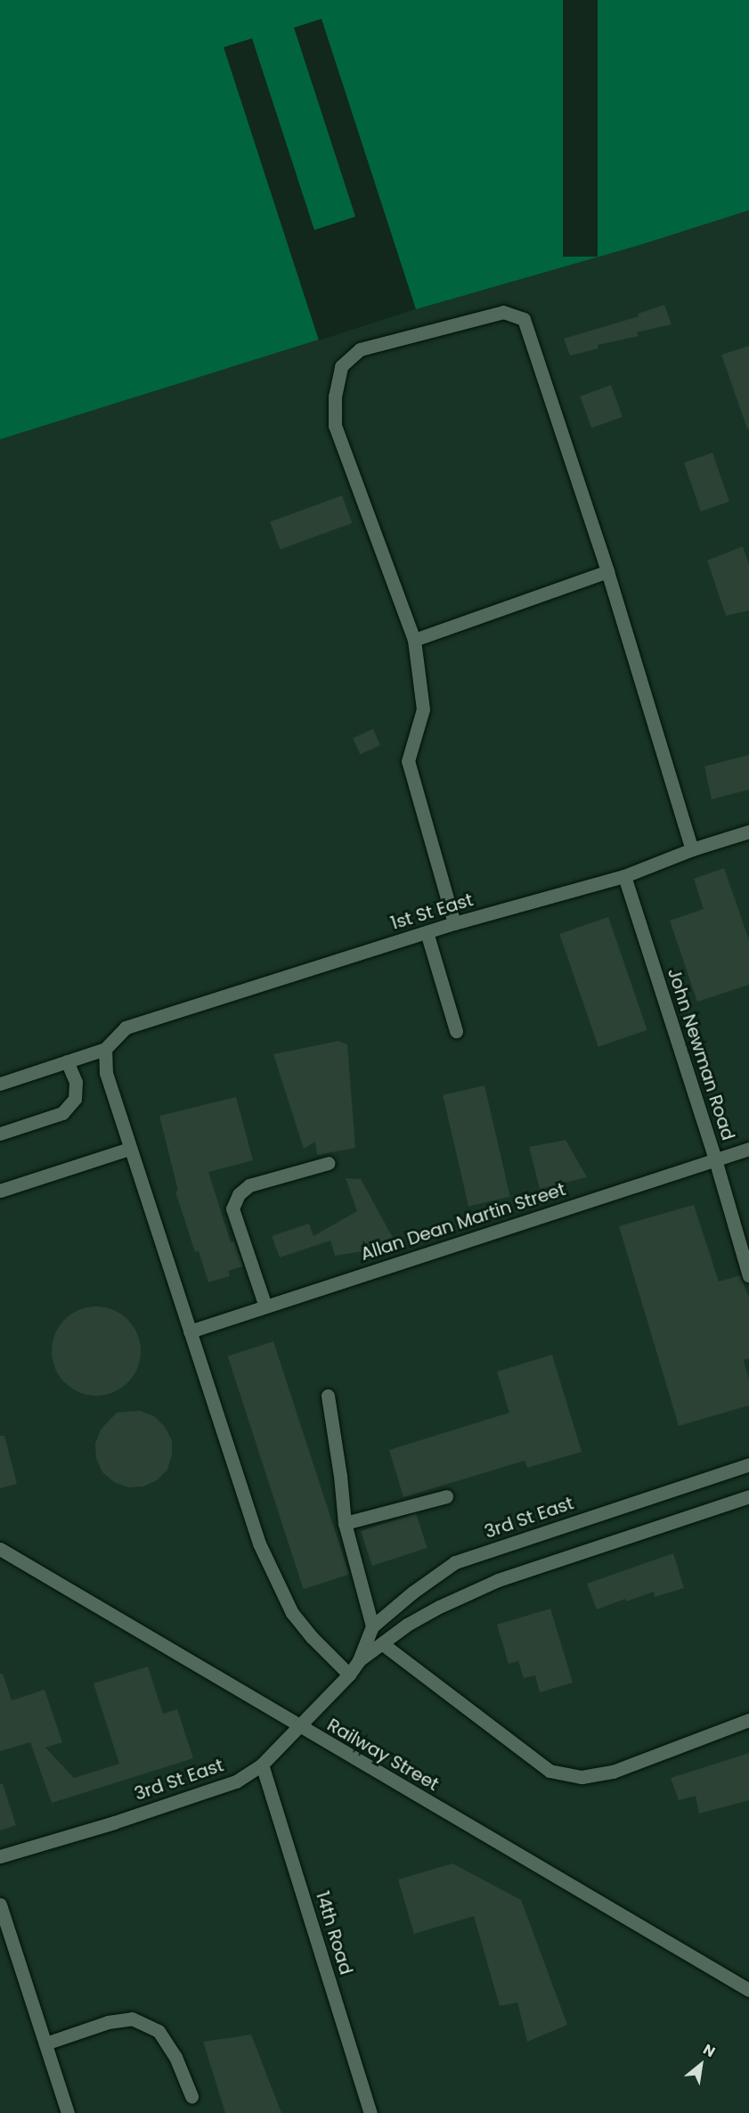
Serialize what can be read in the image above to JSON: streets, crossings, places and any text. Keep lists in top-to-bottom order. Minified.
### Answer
{"streets":{"street":["1st St East","John Newman Road","Allan Dean Martin Street","3rd St East","Railway Street","14th Road"]},"crossings":[["1st St East","John Newman Road"],["John Newman Road","Allan Dean Martin Street"],["3rd St East","Railway Street"],["3rd St East","14th Road"]],"north":"top right"}
